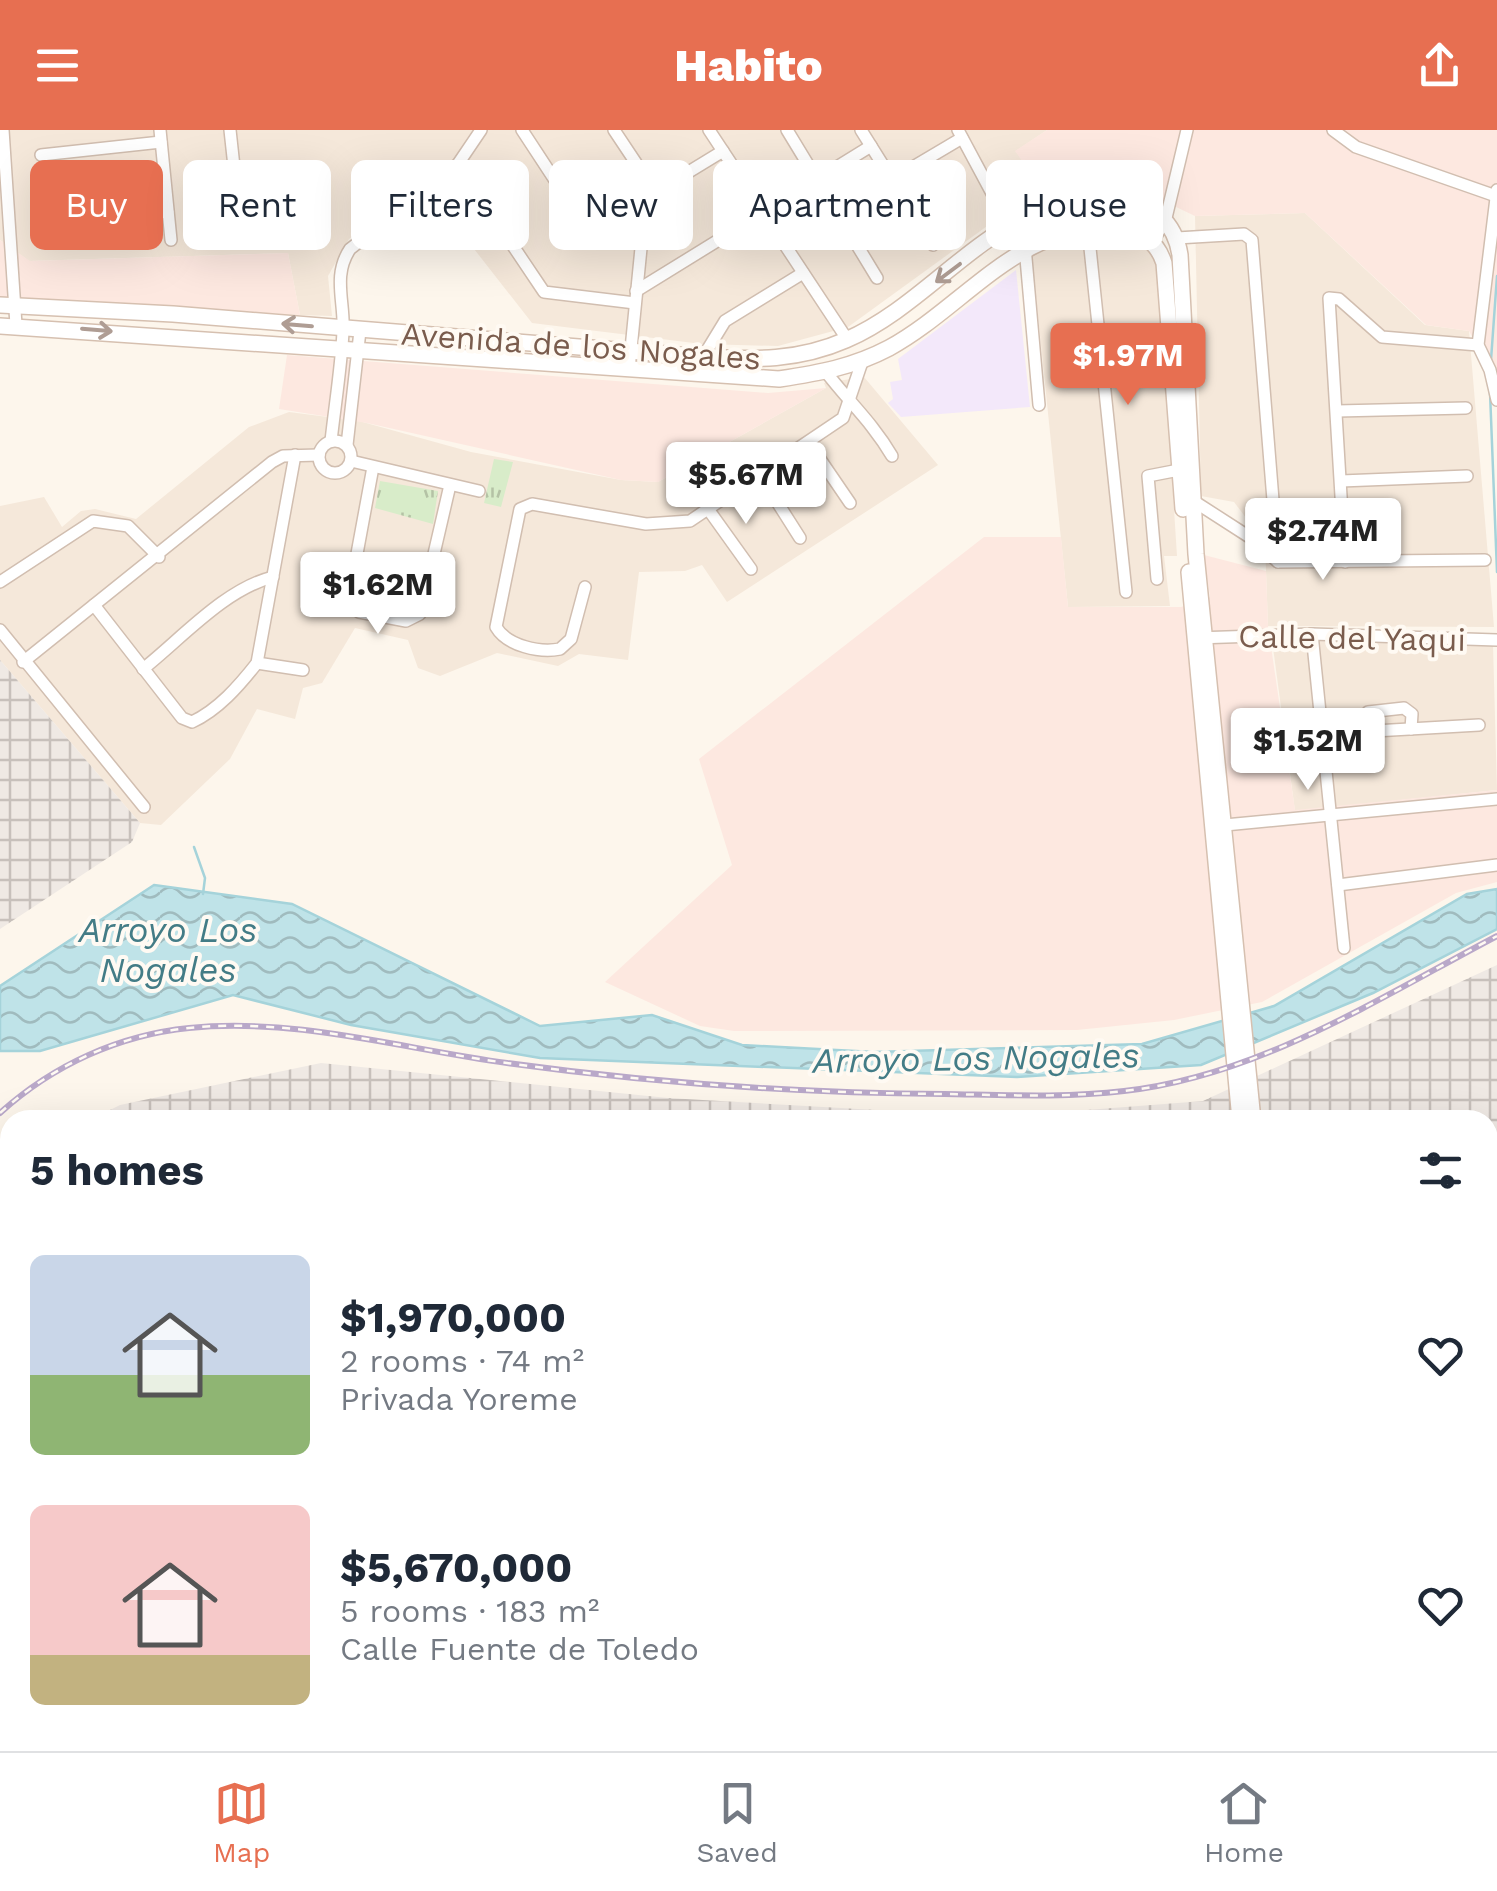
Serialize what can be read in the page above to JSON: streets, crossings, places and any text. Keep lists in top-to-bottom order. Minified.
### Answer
{"streets":{"main road":["Avenida de los Nogales"],"street":["Calle del Yaqui"]},"water":["Arroyo Los Nogales"],"page":{"header":"Habito","chip":["Buy","Rent","Filters","New","Apartment","House"],"price":["$1.97M","$5.67M","$2.74M","$1.62M","$1.52M"],"heading":"5 homes","list":[{"name":"$1,970,000","note":"2 rooms · 74 m² · Privada Yoreme"},{"name":"$5,670,000","note":"5 rooms · 183 m² · Calle Fuente de Toledo"}],"tabs":["Map","Saved","Home"]}}
